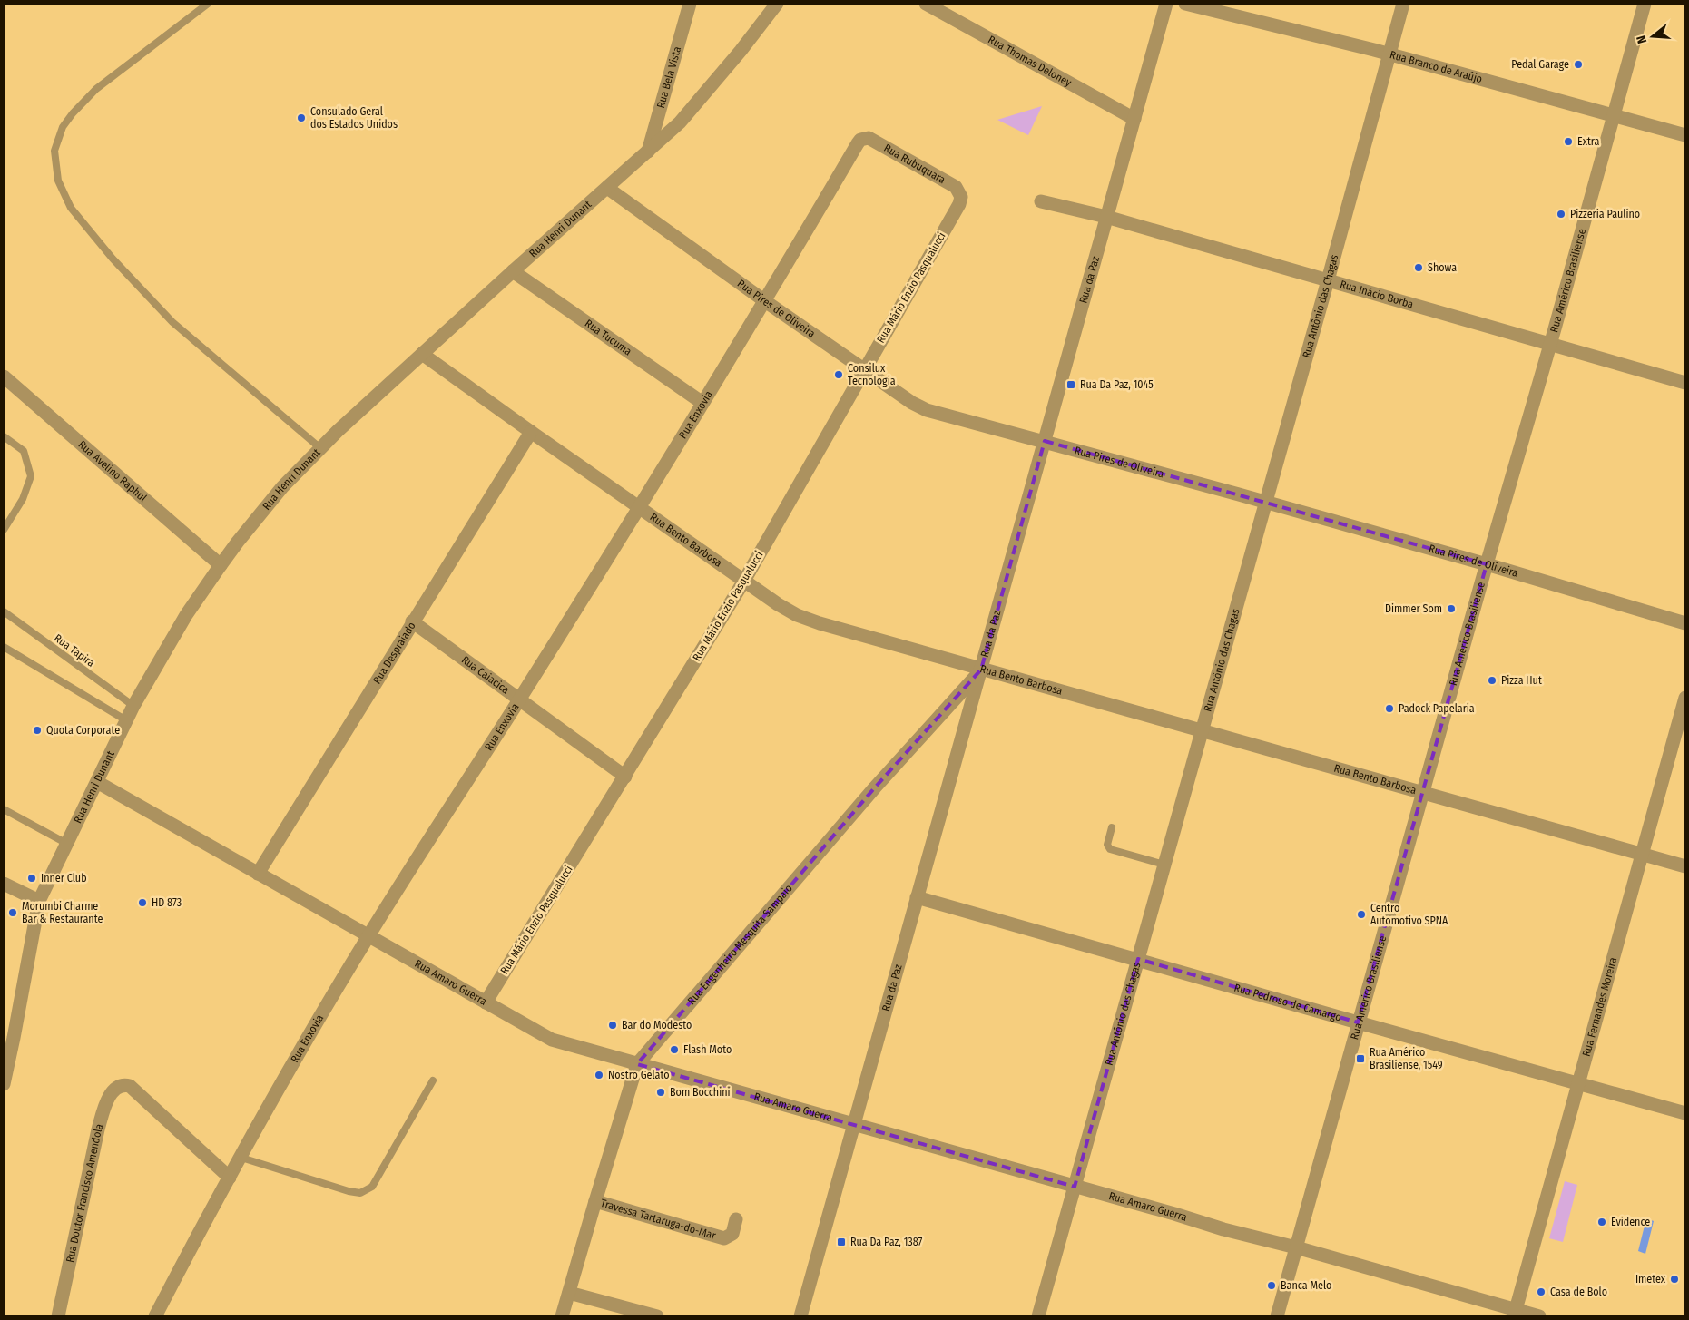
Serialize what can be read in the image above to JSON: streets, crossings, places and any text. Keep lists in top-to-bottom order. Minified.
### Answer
{"streets":{"street":["Rua Thomas Deloney","Rua Branco de Araújo","Rua Bela Vista","Rua Rubuquara","Rua Henri Dunant","Rua da Paz","Rua Américo Brasiliense","Rua Mário Enzio Pasqualucci","Rua Inácio Borba","Rua Antônio das Chagas","Rua Pires de Oliveira","Rua Tucuma","Rua Enxovia","Rua Avelino Raphul","Rua Bento Barbosa","Rua Despraiado","Rua Caiacica","Rua Engenheiro Mesquita Sampaio","Rua Amaro Guerra","Rua Pedroso de Camargo","Rua Fernandes Moreira","Rua Doutor Francisco Amendola","Travessa Tartaruga-do-Mar"],"lane":["Rua Tapira"]},"crossings":[["Rua Thomas Deloney","Rua da Paz"],["Rua Branco de Araújo","Rua Américo Brasiliense"],["Rua Branco de Araújo","Rua Antônio das Chagas"],["Rua Bela Vista","Rua Henri Dunant"],["Rua Rubuquara","Rua Mário Enzio Pasqualucci"],["Rua Rubuquara","Rua Enxovia"],["Rua Henri Dunant","Rua Pires de Oliveira"],["Rua Henri Dunant","Rua Tucuma"],["Rua Henri Dunant","Rua Avelino Raphul"],["Rua Henri Dunant","Rua Bento Barbosa"],["Rua Henri Dunant","Rua Tapira"],["Rua Henri Dunant","Rua Amaro Guerra"],["Rua da Paz","Rua Inácio Borba"],["Rua da Paz","Rua Pires de Oliveira"],["Rua da Paz","Rua Bento Barbosa"],["Rua da Paz","Rua Engenheiro Mesquita Sampaio"],["Rua da Paz","Rua Amaro Guerra"],["Rua da Paz","Rua Pedroso de Camargo"],["Rua Américo Brasiliense","Rua Inácio Borba"],["Rua Américo Brasiliense","Rua Pires de Oliveira"],["Rua Américo Brasiliense","Rua Bento Barbosa"],["Rua Américo Brasiliense","Rua Amaro Guerra"],["Rua Américo Brasiliense","Rua Pedroso de Camargo"],["Rua Mário Enzio Pasqualucci","Rua Pires de Oliveira"],["Rua Mário Enzio Pasqualucci","Rua Bento Barbosa"],["Rua Mário Enzio Pasqualucci","Rua Caiacica"],["Rua Mário Enzio Pasqualucci","Rua Amaro Guerra"],["Rua Inácio Borba","Rua Antônio das Chagas"],["Rua Antônio das Chagas","Rua Pires de Oliveira"],["Rua Antônio das Chagas","Rua Bento Barbosa"],["Rua Antônio das Chagas","Rua Amaro Guerra"],["Rua Antônio das Chagas","Rua Pedroso de Camargo"],["Rua Pires de Oliveira","Rua Enxovia"],["Rua Tucuma","Rua Enxovia"],["Rua Enxovia","Rua Bento Barbosa"],["Rua Enxovia","Rua Caiacica"],["Rua Enxovia","Rua Amaro Guerra"],["Rua Enxovia","Rua Doutor Francisco Amendola"],["Rua Bento Barbosa","Rua Despraiado"],["Rua Bento Barbosa","Rua Engenheiro Mesquita Sampaio"],["Rua Bento Barbosa","Rua Fernandes Moreira"],["Rua Despraiado","Rua Caiacica"],["Rua Despraiado","Rua Amaro Guerra"],["Rua Engenheiro Mesquita Sampaio","Rua Amaro Guerra"],["Rua Engenheiro Mesquita Sampaio","Travessa Tartaruga-do-Mar"],["Rua Amaro Guerra","Rua Fernandes Moreira"],["Rua Pedroso de Camargo","Rua Fernandes Moreira"]],"places":{"other":["Pedal Garage","Consulado Geral dos Estados Unidos","Extra","Pizzeria Paulino","Showa","Consilux Tecnologia","Dimmer Som","Pizza Hut","Padock Papelaria","Quota Corporate","Inner Club","HD 873","Morumbi Charme Bar & Restaurante","Centro Automotivo SPNA","Bar do Modesto","Flash Moto","Nostro Gelato","Bom Bocchini","Evidence","Imetex","Banca Melo","Casa de Bolo"],"transit":["Rua Da Paz, 1045","Rua Américo Brasiliense, 1549","Rua Da Paz, 1387"]},"north":"left"}
